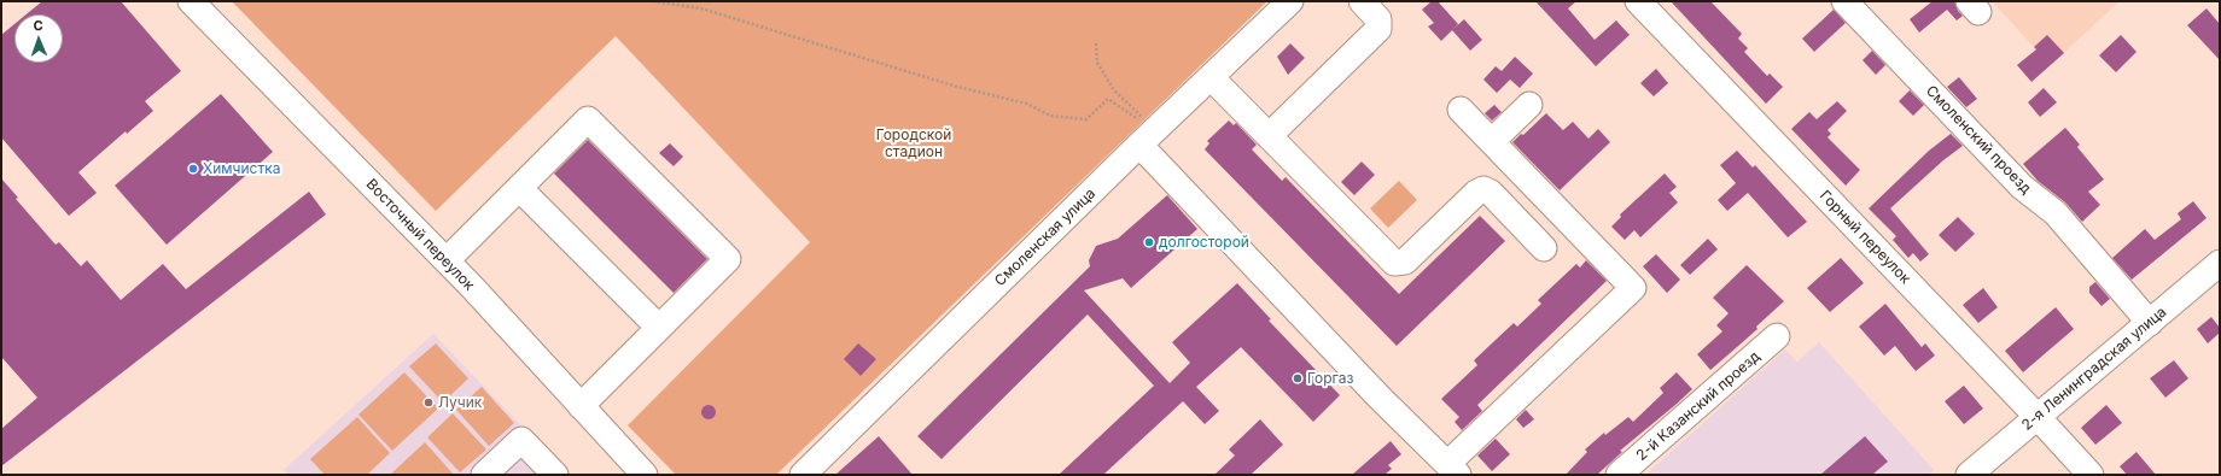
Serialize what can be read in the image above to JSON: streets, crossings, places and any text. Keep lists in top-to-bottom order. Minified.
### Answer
{"streets":{"street":["Смоленский проезд","Восточный переулок","Смоленская улица","Горный переулок","2-я Ленинградская улица","2-й Казанский проезд"]},"crossings":[["Смоленский проезд","2-я Ленинградская улица"],["Горный переулок","2-я Ленинградская улица"]],"parks":["Городской стадион"],"places":["Химчистка","долгосторой","Горгаз","Лучик"],"north":"top"}
